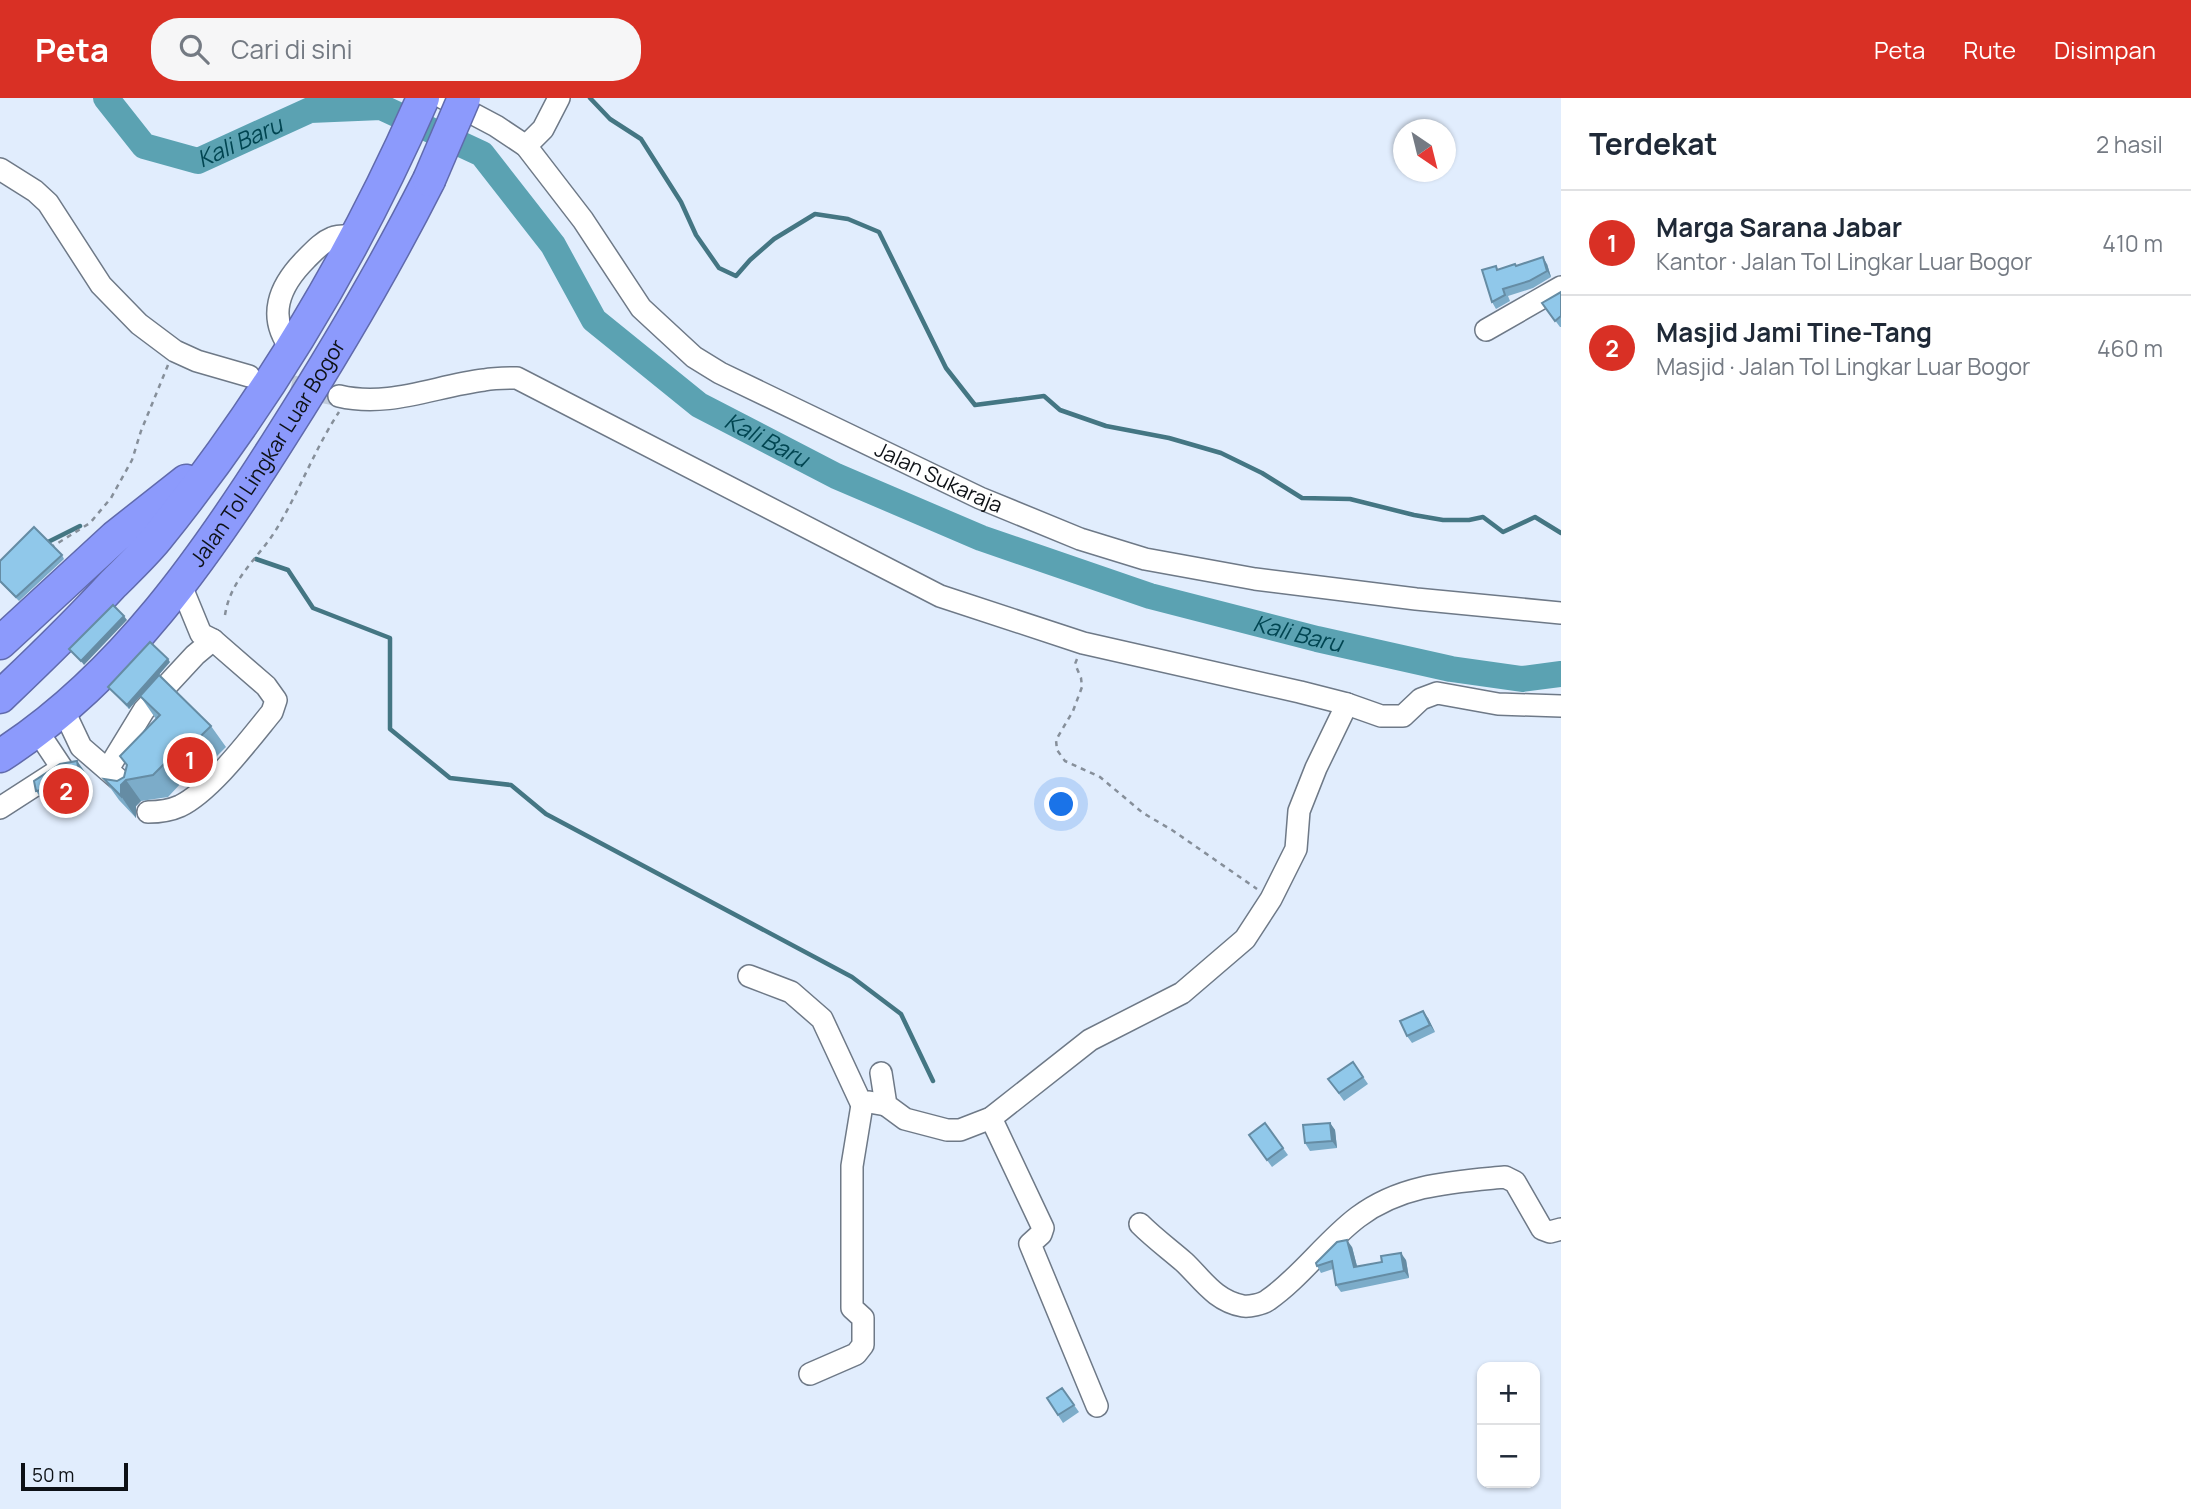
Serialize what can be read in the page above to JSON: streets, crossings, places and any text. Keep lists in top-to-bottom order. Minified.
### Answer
{"streets":{"highway":["Jalan Tol Lingkar Luar Bogor"],"street":["Jalan Sukaraja"]},"water":["Kali Baru"],"scale_bar":"50 m","north":"bottom right","page":{"header":"Peta","search":"Cari di sini","nav":["Peta","Rute","Disimpan"],"heading":["Terdekat","2 hasil"],"list":[{"mark":"1","name":"Marga Sarana Jabar","note":"Kantor · Jalan Tol Lingkar Luar Bogor","value":"410 m"},{"mark":"2","name":"Masjid Jami Tine-Tang","note":"Masjid · Jalan Tol Lingkar Luar Bogor","value":"460 m"}],"pins":["1","2"],"map_buttons":["+","−"],"scale":"50 m"}}
